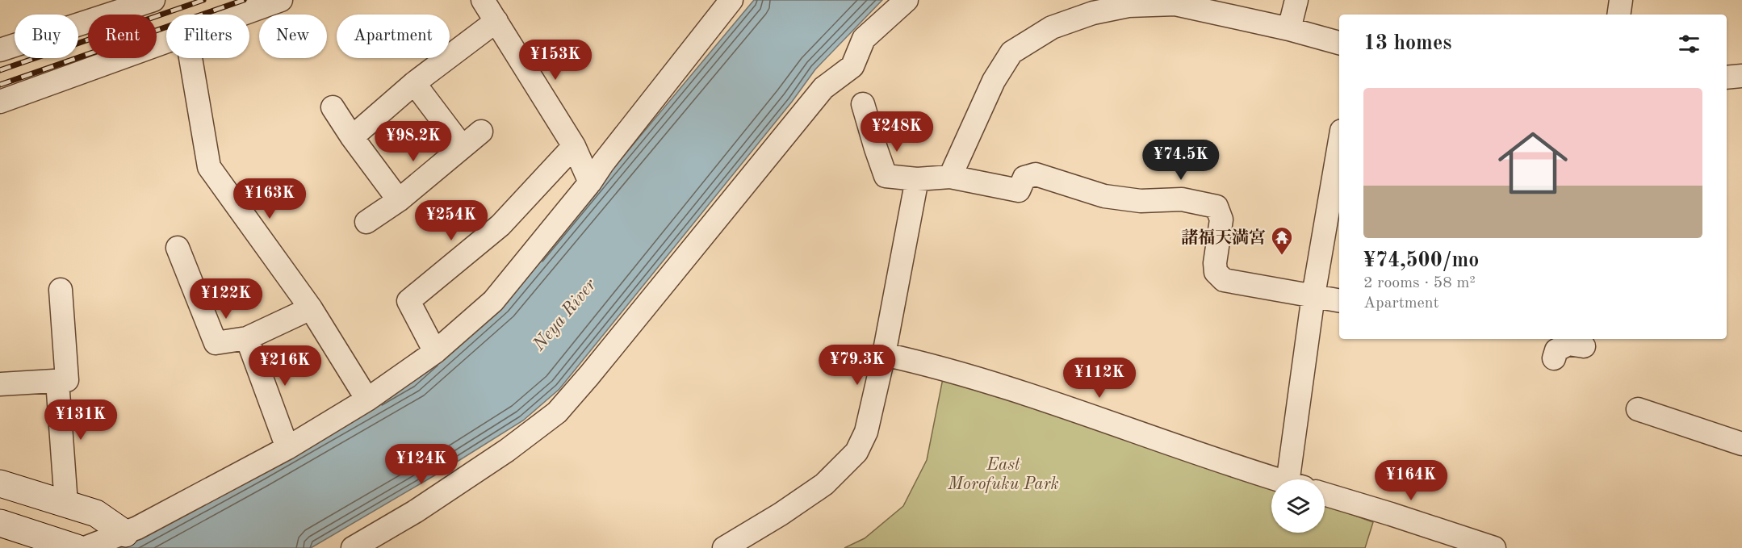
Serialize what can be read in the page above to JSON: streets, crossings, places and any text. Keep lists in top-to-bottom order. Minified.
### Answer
{"water":["Neya River"],"parks":["East Morofuku Park"],"places":{"temple":["諸福天満宮"]},"page":{"chip":["Buy","Rent","Filters","New","Apartment"],"heading":"13 homes","price":["¥153K","¥248K","¥98.2K","¥74.5K","¥163K","¥254K","¥122K","¥79.3K","¥216K","¥112K","¥131K","¥124K","¥164K"],"list":[{"name":"¥74,500/mo","note":"2 rooms · 58 m² · Apartment"}]}}
